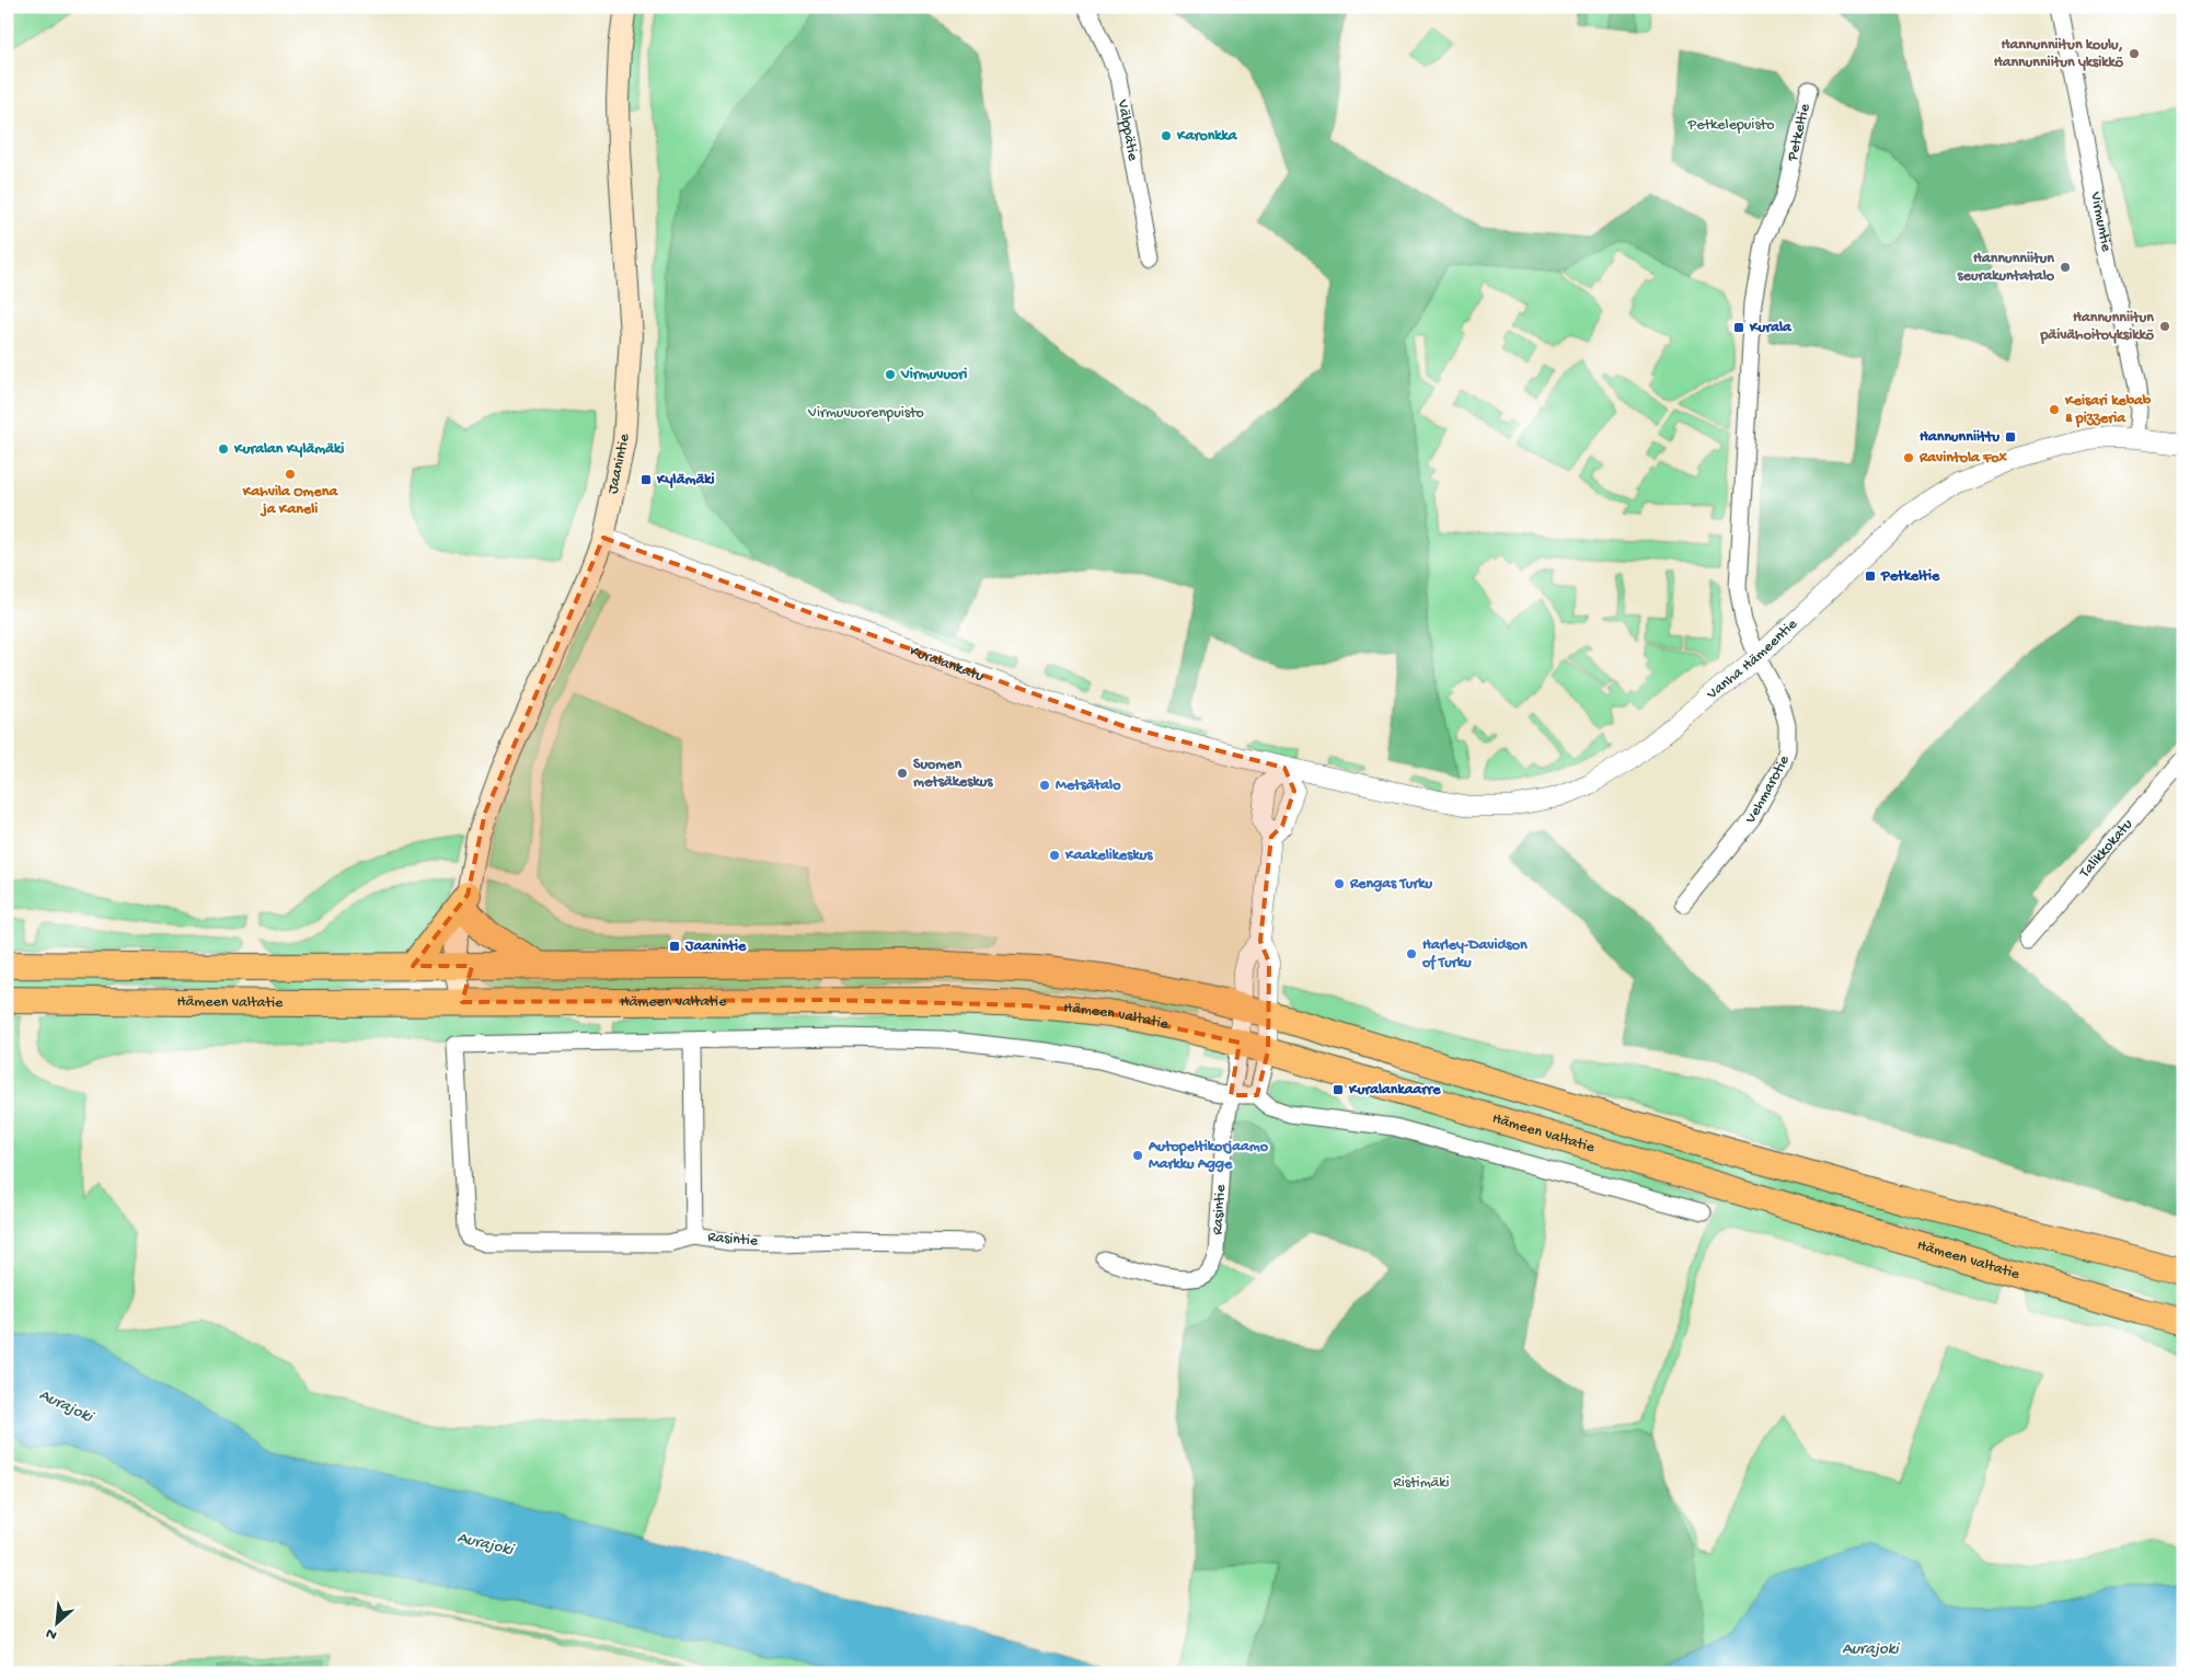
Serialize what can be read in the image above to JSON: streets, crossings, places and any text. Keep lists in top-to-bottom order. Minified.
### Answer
{"streets":{"highway":["Hämeen valtatie"],"main road":["Jaanintie"],"street":["Välppätie","Petkeltie","Virmuntie","Vanha Hämeentie","Kuralankatu","Vehmarotie","Talikkokatu","Rasintie"]},"crossings":[["Petkeltie","Vanha Hämeentie"],["Petkeltie","Vehmarotie"],["Virmuntie","Vanha Hämeentie"],["Jaanintie","Kuralankatu"],["Jaanintie","Hämeen valtatie"],["Vanha Hämeentie","Kuralankatu"],["Vanha Hämeentie","Vehmarotie"],["Hämeen valtatie","Rasintie"]],"water":["Aurajoki"],"parks":["Petkelepuisto","Virmuvuorenpuisto","Ristimäki"],"places":{"other":["Hannunniitun koulu, Hannunniitun yksikkö","Karonkka","Hannunniitun seurakuntatalo","Hannunniitun päivähoitoyksikkö","Virmuvuori","Keisari kebab & pizzeria","Kuralan Kylämäki","Ravintola Fox","Kahvila Omena ja Kaneli","Suomen metsäkeskus","Metsätalo","Kaakelikeskus","Rengas Turku","Harley-Davidson of Turku","Autopeltikorjaamo Markku Agge"],"transit":["Kurala","Hannunniittu","Kylämäki","Petkeltie","Jaanintie","Kuralankaarre"]},"north":"bottom left"}
